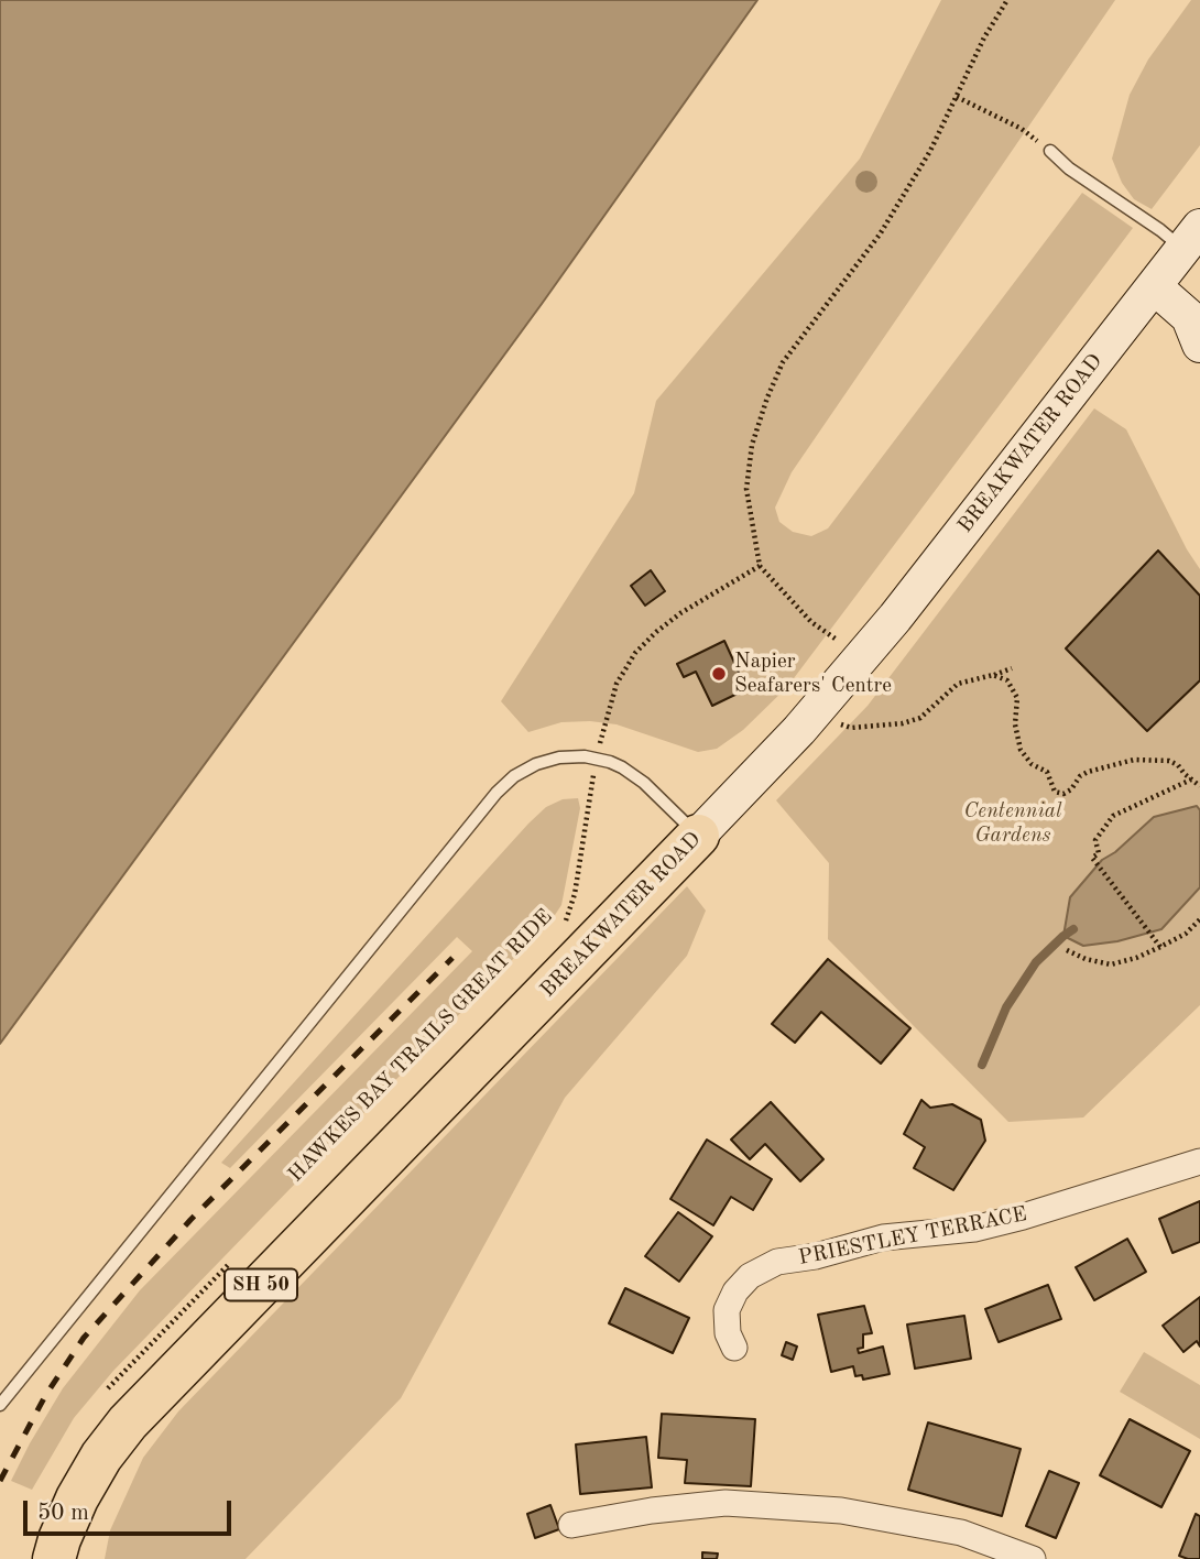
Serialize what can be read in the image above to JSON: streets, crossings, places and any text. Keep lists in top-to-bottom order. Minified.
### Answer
{"streets":{"highway":["BREAKWATER ROAD","SH 50"],"street":["PRIESTLEY TERRACE"],"path":["HAWKES BAY TRAILS GREAT RIDE"]},"parks":["Centennial Gardens"],"places":["Napier Seafarers' Centre"],"scale_bar":"50 m"}
